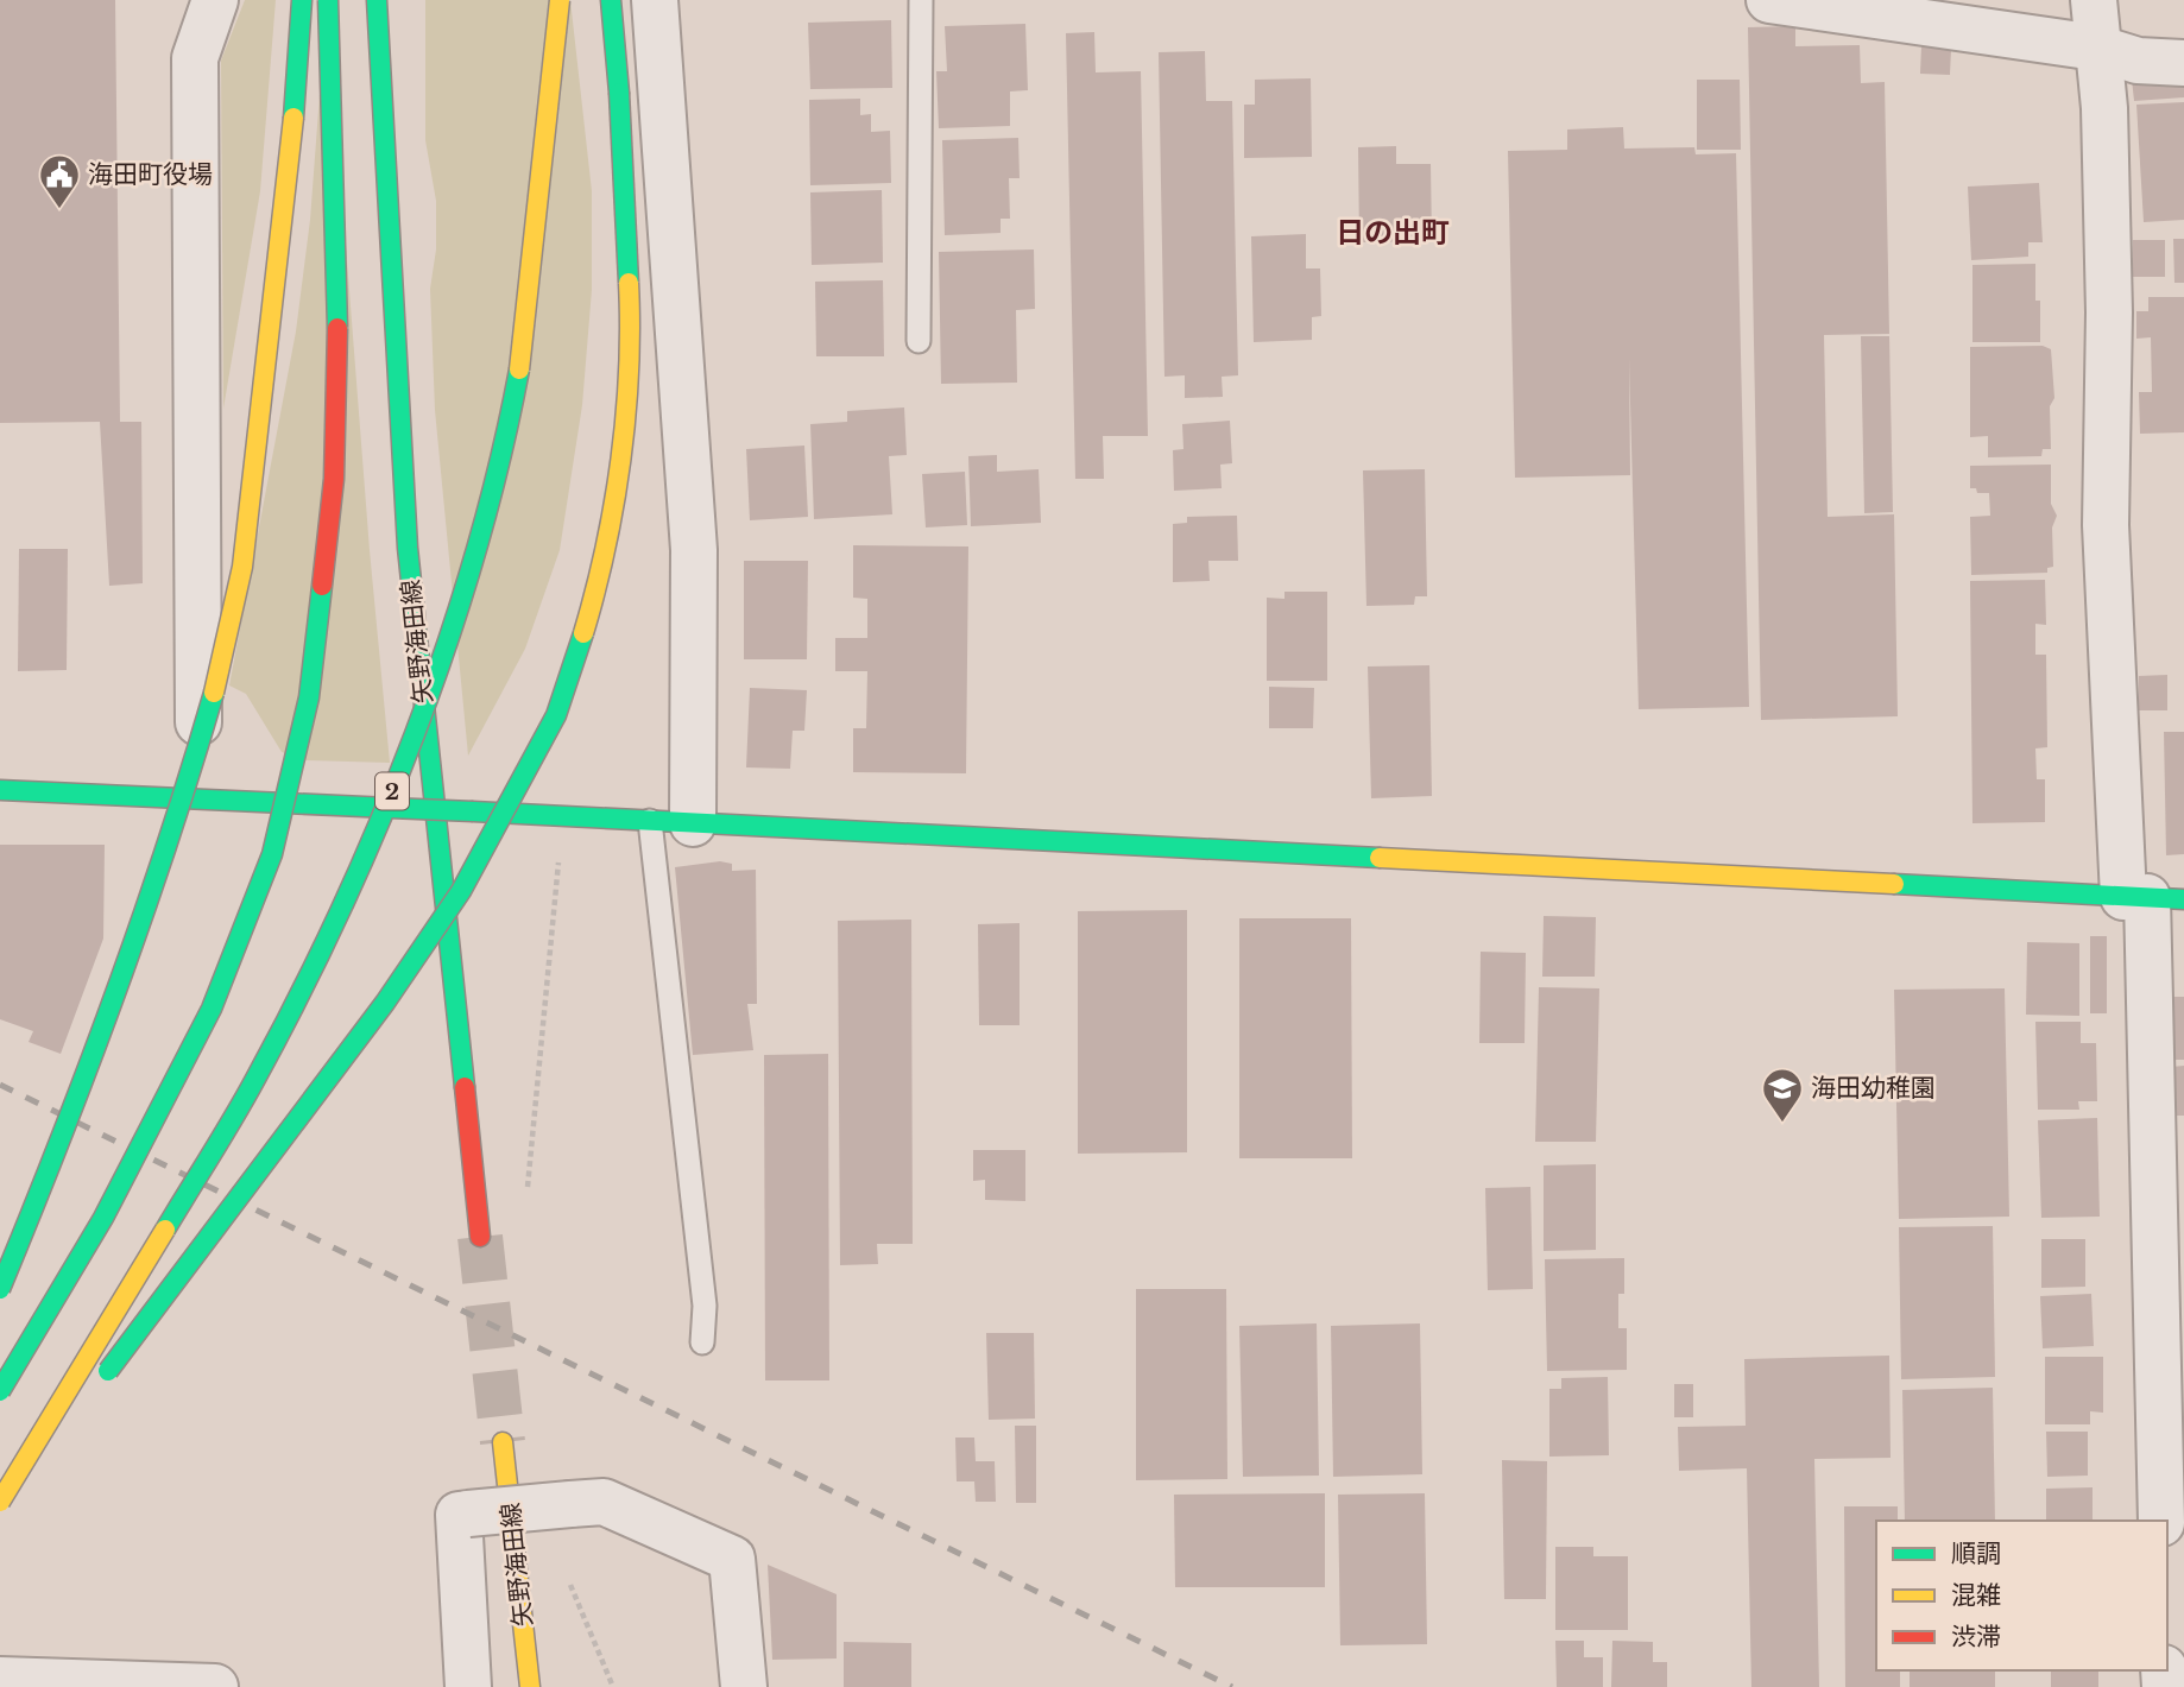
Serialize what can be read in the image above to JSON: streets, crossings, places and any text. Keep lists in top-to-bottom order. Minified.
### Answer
{"streets":{"main road":["矢野海田線","2"]},"districts":["日の出町"],"places":{"public building":["海田町役場"],"school or university":["海田幼稚園"]},"legend":["順調","混雑","渋滞"]}
